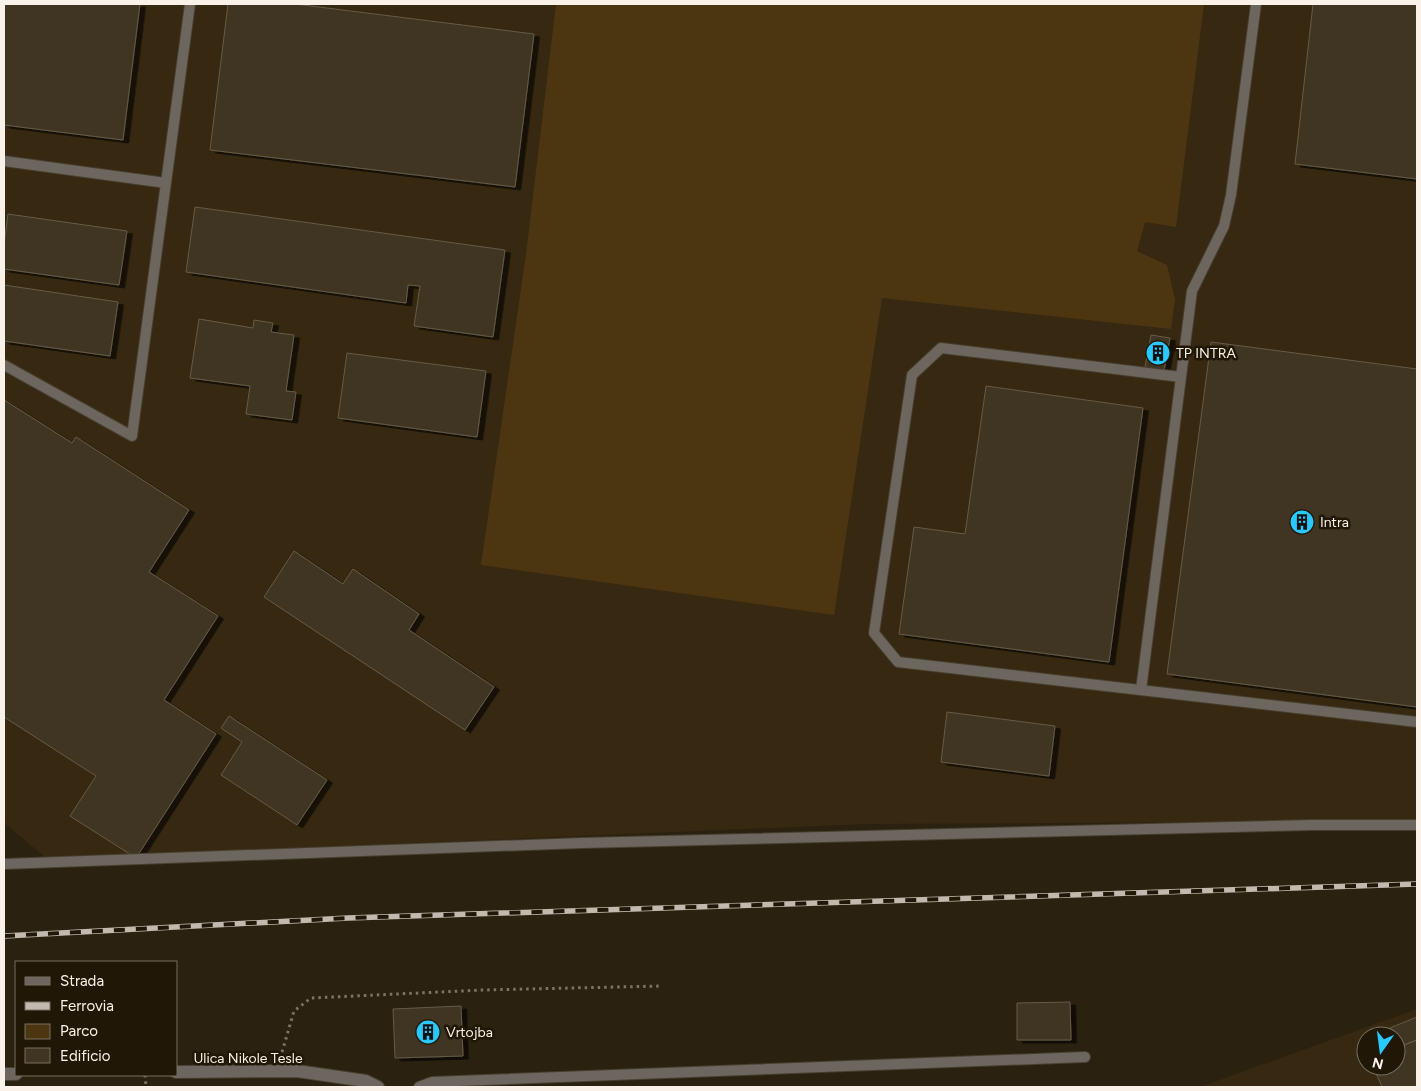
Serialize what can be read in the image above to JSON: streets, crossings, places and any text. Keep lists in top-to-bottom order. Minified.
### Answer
{"streets":{"street":["Ulica Nikole Tesle"]},"places":{"building":["TP INTRA","Intra","Vrtojba"]},"legend":["Strada","Ferrovia","Parco","Edificio"],"north":"bottom"}
